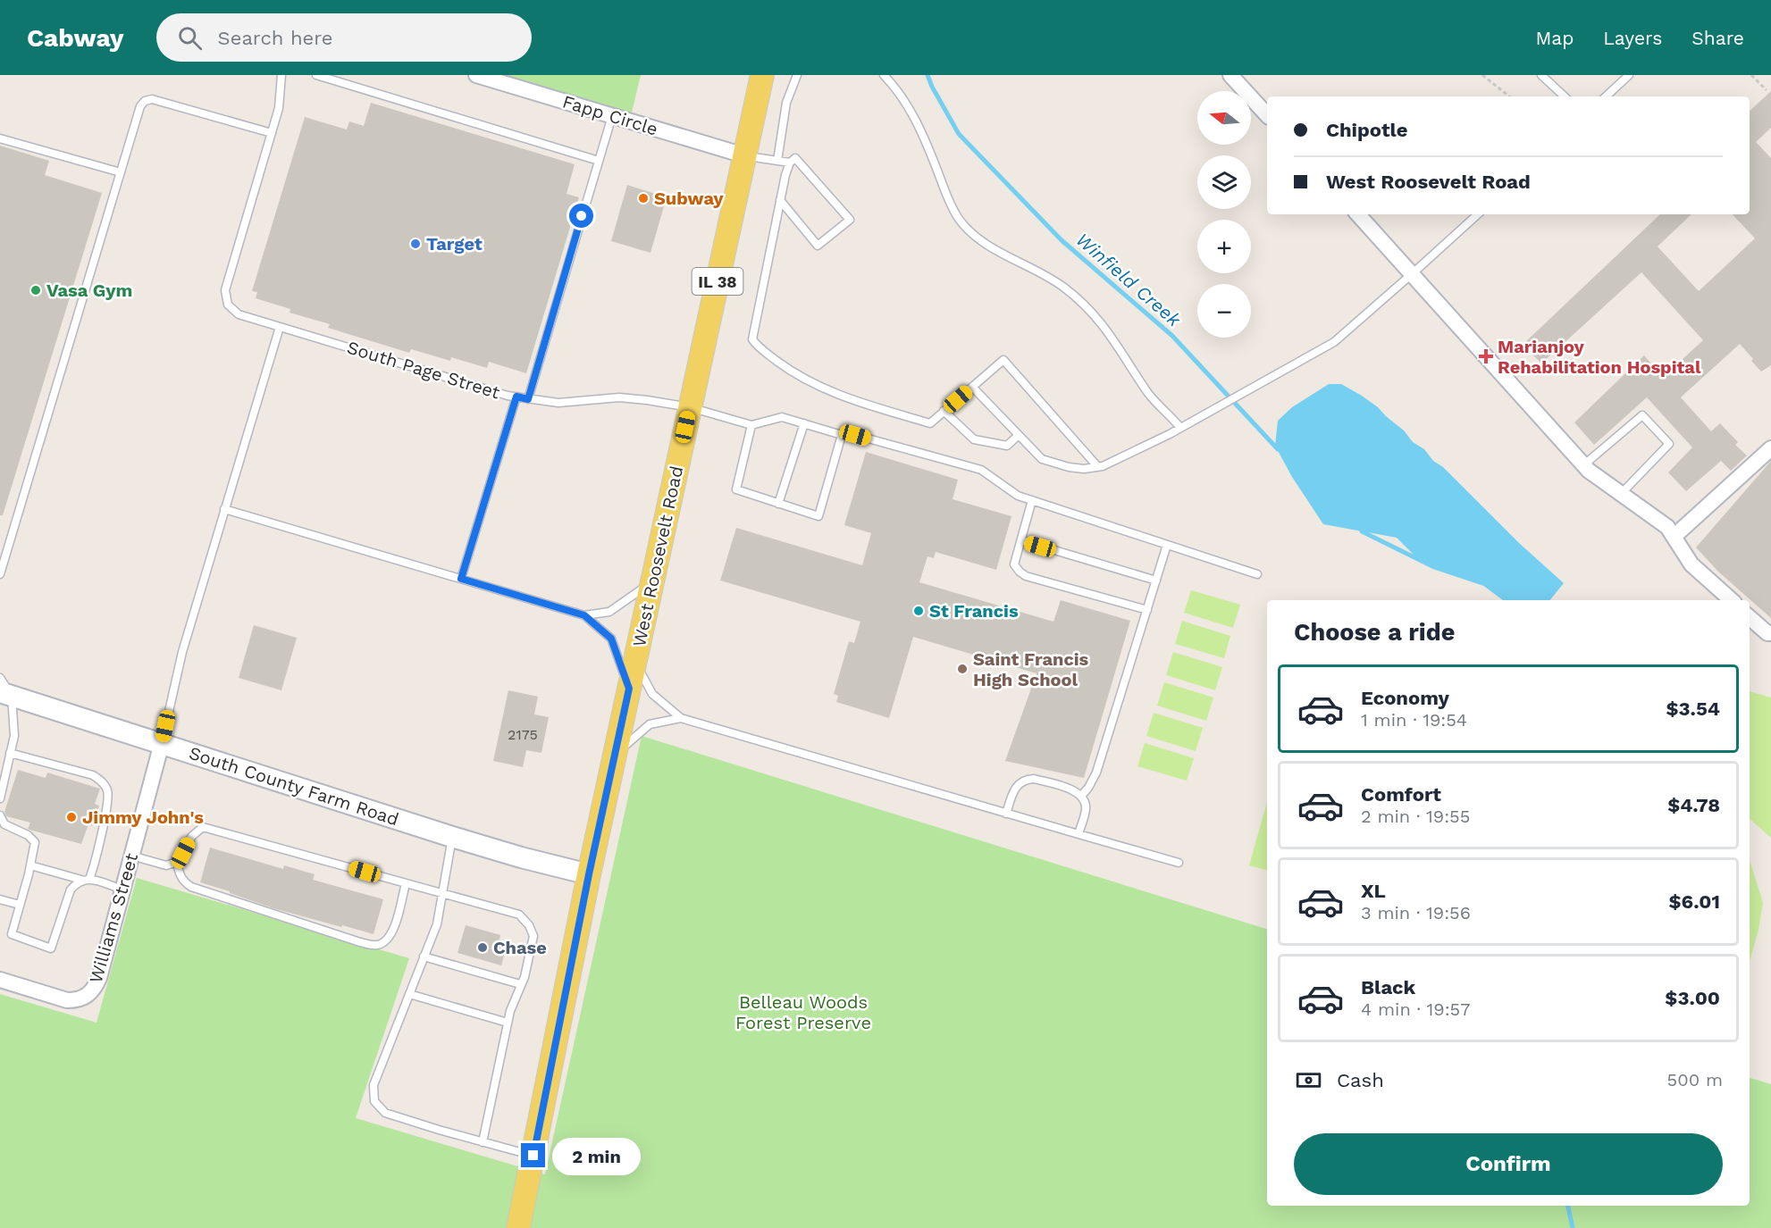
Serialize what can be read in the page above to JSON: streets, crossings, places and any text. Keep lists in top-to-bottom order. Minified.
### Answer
{"streets":{"main road":["IL 38","West Roosevelt Road","South County Farm Road"],"street":["Fapp Circle","Williams Street"],"lane":["South Page Street"]},"crossings":[["Fapp Circle","West Roosevelt Road"],["South Page Street","West Roosevelt Road"],["West Roosevelt Road","South County Farm Road"],["South County Farm Road","Williams Street"]],"water":["Winfield Creek"],"parks":["Belleau Woods Forest Preserve"],"places":{"other":["Subway","Target","Vasa Gym","St Francis","Saint Francis High School","Jimmy John's","Chase"],"health":["Marianjoy Rehabilitation Hospital"]},"house_numbers":["2175"],"north":"left","page":{"header":"Cabway","search":"Search here","nav":["Map","Layers","Share"],"map_buttons":["+","−"],"banner":["Chipotle","West Roosevelt Road"],"heading":"Choose a ride","list":[{"name":"Economy","note":"1 min · 19:54","value":"$3.54"},{"name":"Comfort","note":"2 min · 19:55","value":"$4.78"},{"name":"XL","note":"3 min · 19:56","value":"$6.01"},{"name":"Black","note":"4 min · 19:57","value":"$3.00"}],"pay":["Cash","500 m"],"buttons":"Confirm","bubble":"2 min"}}
